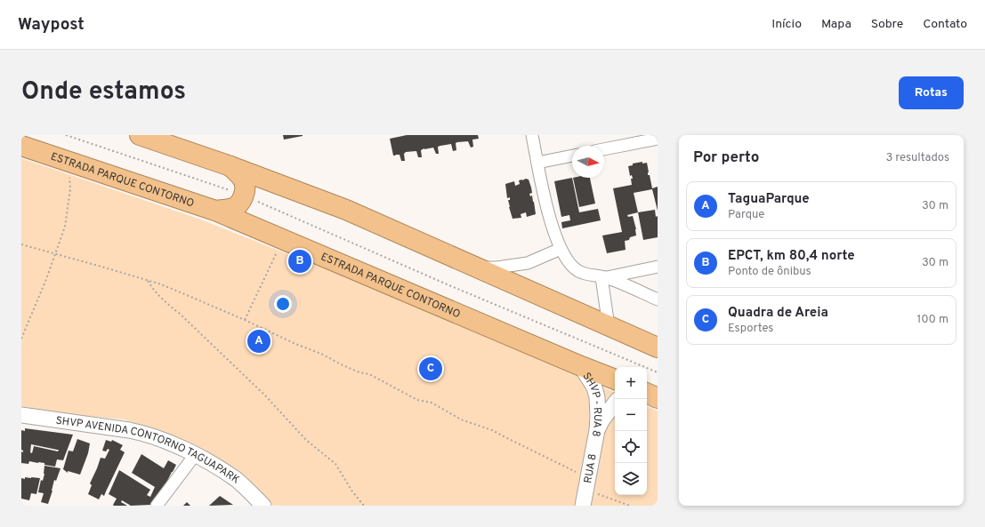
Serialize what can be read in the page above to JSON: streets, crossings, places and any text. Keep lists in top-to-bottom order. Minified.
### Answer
{"streets":{"highway":["ESTRADA PARQUE CONTORNO"],"street":["SHVP - RUA 8","SHVP AVENIDA CONTORNO TAGUAPARK","RUA 8"]},"crossings":[["ESTRADA PARQUE CONTORNO","SHVP - RUA 8"],["SHVP - RUA 8","RUA 8"]],"north":"right","page":{"header":"Waypost","nav":["Início","Mapa","Sobre","Contato"],"title":"Onde estamos","buttons":"Rotas","heading":["Por perto","3 resultados"],"list":[{"mark":"A","name":"TaguaParque","note":"Parque","value":"30 m"},{"mark":"B","name":"EPCT, km 80,4 norte","note":"Ponto de ônibus","value":"30 m"},{"mark":"C","name":"Quadra de Areia","note":"Esportes","value":"100 m"}],"pins":["B","A","C"],"map_buttons":["+","−"]}}
